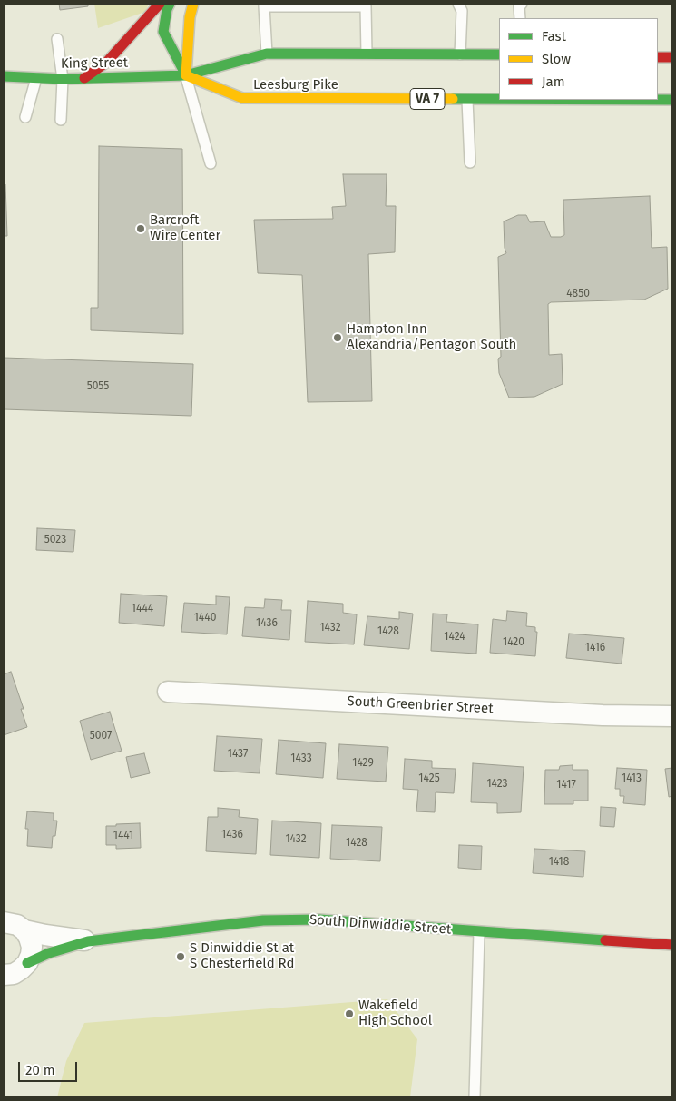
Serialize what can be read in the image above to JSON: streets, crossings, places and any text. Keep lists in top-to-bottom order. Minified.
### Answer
{"streets":{"main road":["King Street","Leesburg Pike","VA 7","South Dinwiddie Street"],"street":["South Greenbrier Street"]},"crossings":[["King Street","Leesburg Pike"]],"places":["Barcroft Wire Center","Hampton Inn Alexandria/Pentagon South","S Dinwiddie St at S Chesterfield Rd","Wakefield High School"],"house_numbers":["4850","5055","5023","1444","1440","1436","1432","1428","1424","1420","1416","5007","1437","1433","1429","1425","1413","1423","1417","1436","1441","1432","1428","1418"],"legend":["Fast","Slow","Jam"],"scale_bar":"20 m"}
